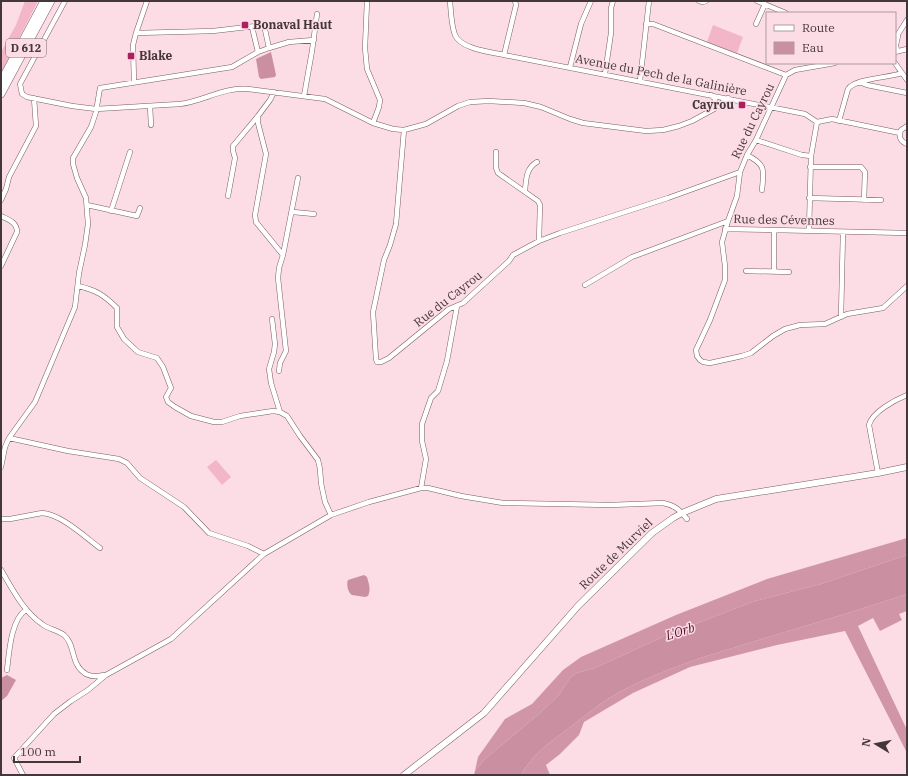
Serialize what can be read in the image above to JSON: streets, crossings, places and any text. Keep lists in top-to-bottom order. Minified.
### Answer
{"streets":{"highway":["D 612"],"main road":["Route de Murviel"],"street":["Avenue du Pech de la Galinière","Rue du Cayrou","Rue des Cévennes"]},"crossings":[["Avenue du Pech de la Galinière","Rue du Cayrou"]],"water":["L'Orb"],"places":{"transit":["Bonaval Haut","Blake","Cayrou"]},"legend":["Route","Eau"],"scale_bar":"100 m","north":"left"}
